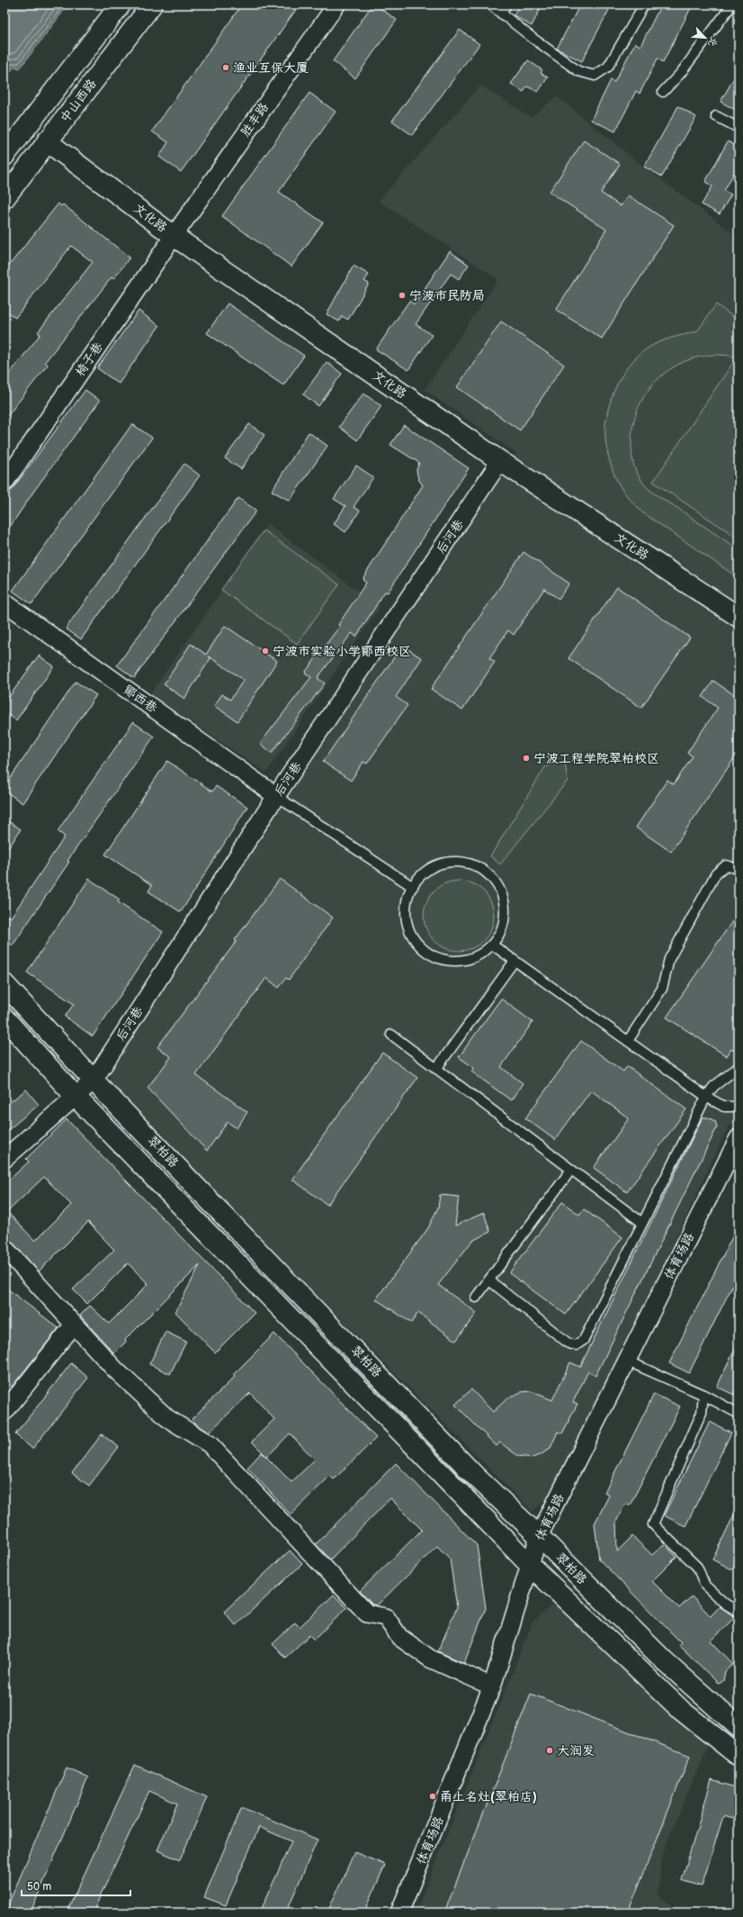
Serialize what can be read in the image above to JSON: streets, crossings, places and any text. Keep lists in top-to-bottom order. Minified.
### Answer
{"streets":{"main road":["中山西路","文化路","翠柏路"],"street":["胜丰路","椅子巷","后河巷","鄮西巷","体育场路"]},"crossings":[["中山西路","文化路"],["胜丰路","文化路"],["胜丰路","椅子巷"],["文化路","椅子巷"],["文化路","后河巷"],["后河巷","鄮西巷"],["后河巷","翠柏路"],["翠柏路","体育场路"]],"places":["渔业互保大厦","宁波市民防局","宁波市实验小学鄮西校区","宁波工程学院翠柏校区","大润发","甬上名灶(翠柏店)"],"scale_bar":"50 m","north":"bottom right"}
